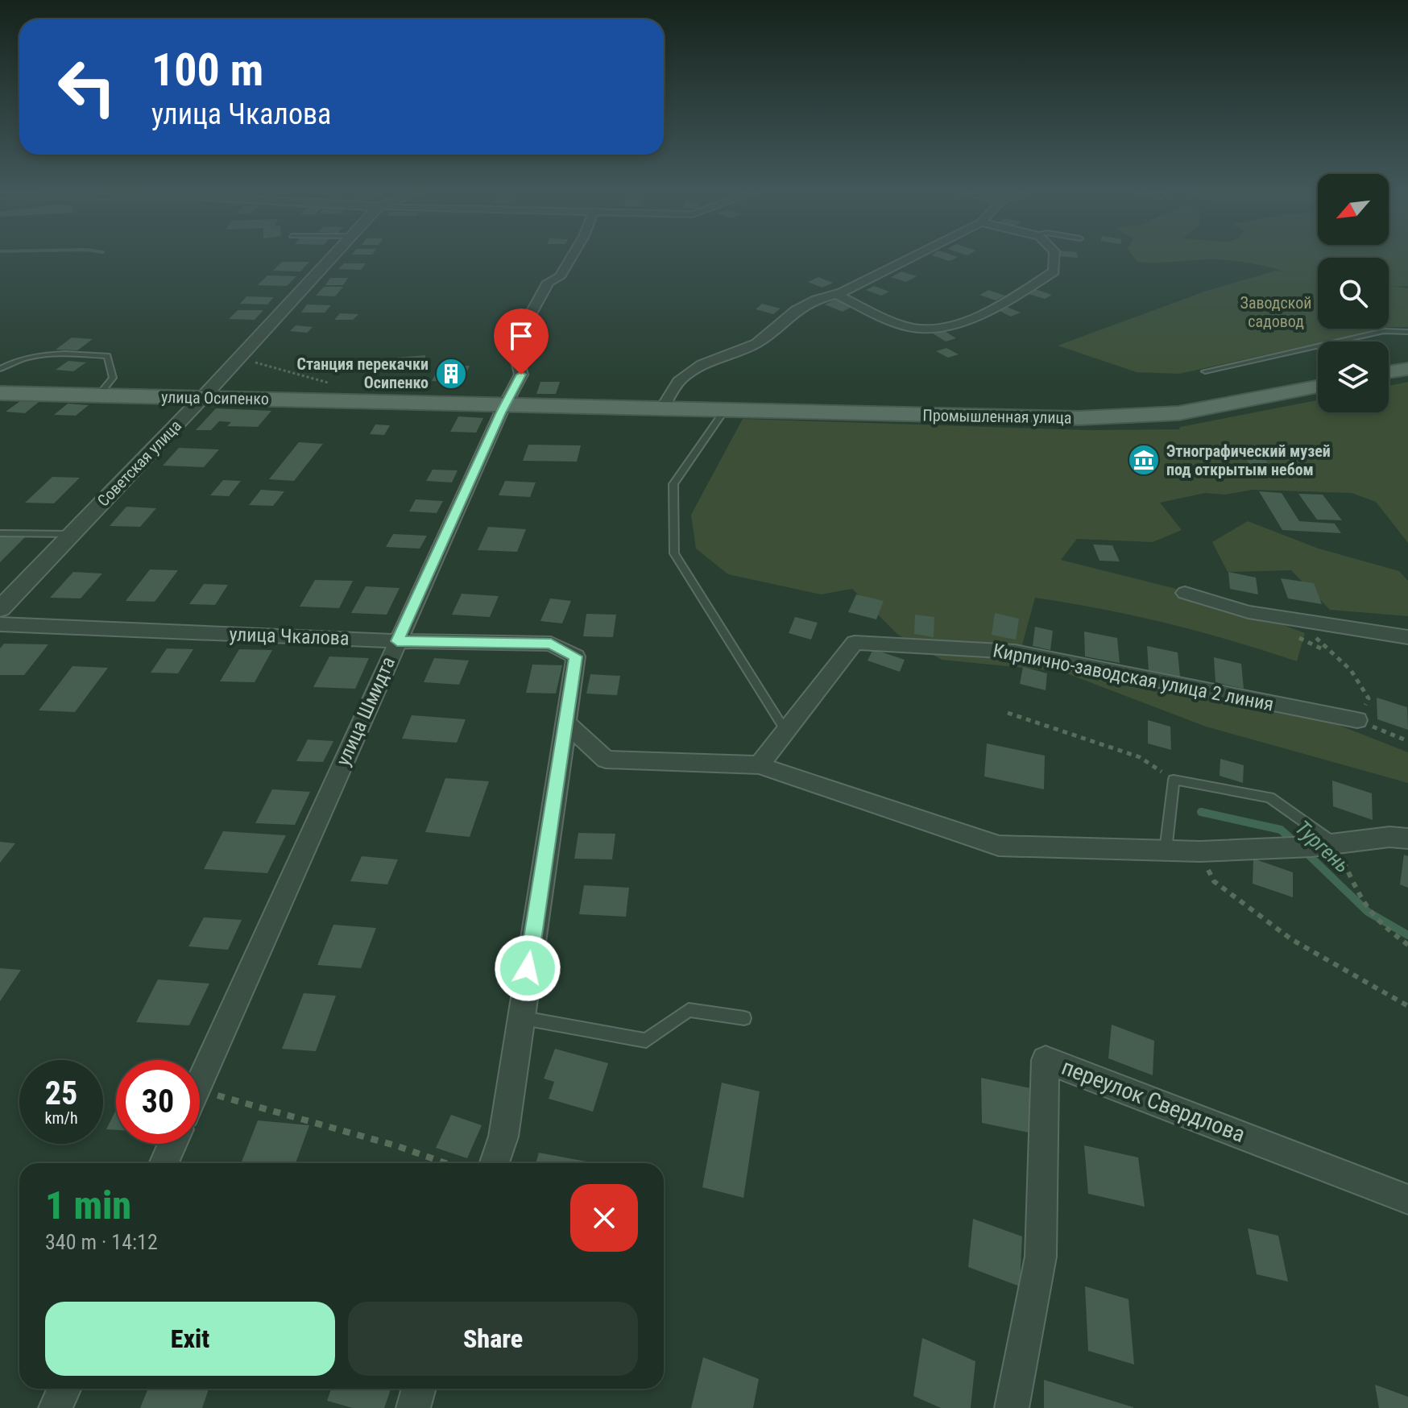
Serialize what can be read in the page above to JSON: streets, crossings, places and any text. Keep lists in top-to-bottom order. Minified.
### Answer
{"streets":{"main road":["улица Осипенко","Промышленная улица"],"street":["Советская улица","улица Чкалова","Кирпично-заводская улица 2 линия","улица Шмидта","переулок Свердлова"]},"crossings":[["улица Осипенко","Промышленная улица"],["улица Осипенко","Советская улица"],["улица Осипенко","улица Шмидта"],["улица Чкалова","улица Шмидта"]],"water":["Тургень"],"parks":["Заводской садовод"],"places":{"building":["Станция перекачки Осипенко"],"museum":["Этнографический музей под открытым небом"]},"north":"bottom left","page":{"turn":["100 m","улица Чкалова"],"speed":"25 km/h","limit":"30","heading":["1 min","340 m · 14:12"],"buttons":["Exit","Share"]}}
